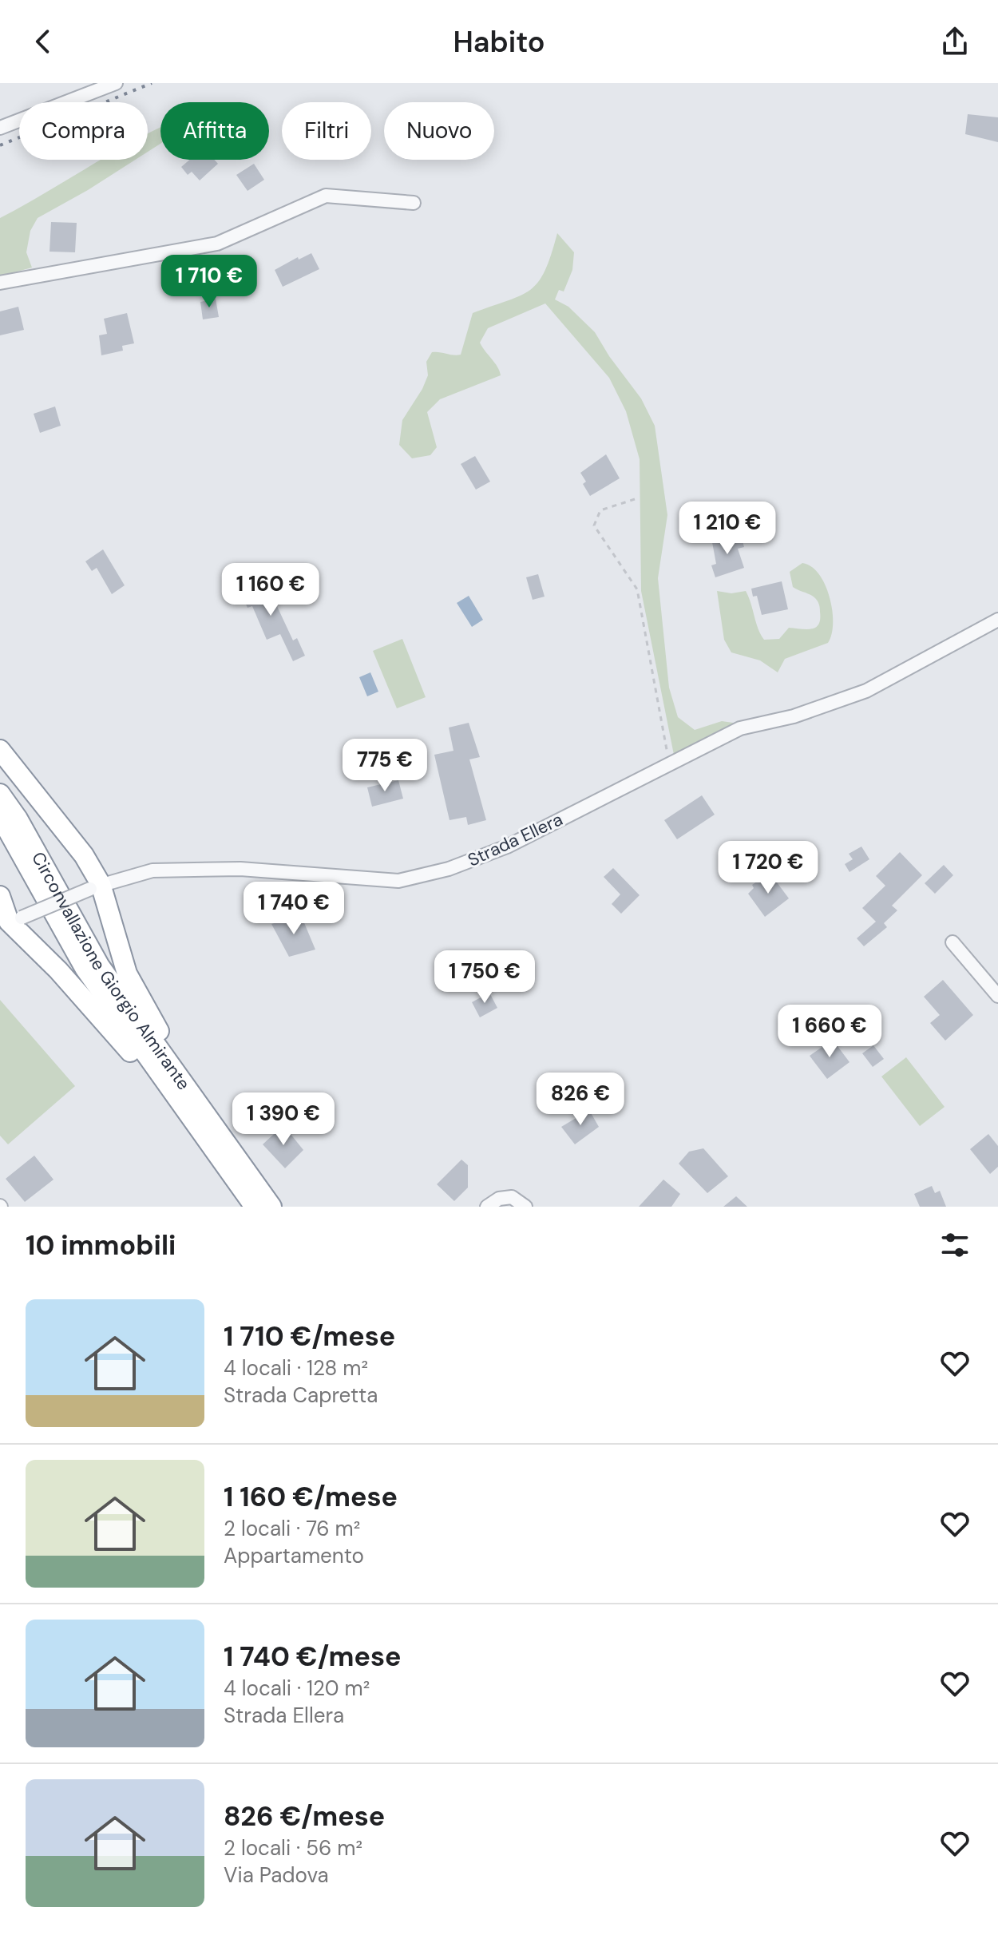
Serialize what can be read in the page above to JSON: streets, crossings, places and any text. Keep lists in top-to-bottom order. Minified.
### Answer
{"streets":{"highway":["Circonvallazione Giorgio Almirante"],"street":["Strada Ellera"]},"page":{"header":"Habito","chip":["Compra","Affitta","Filtri","Nuovo"],"price":["1 710 €","1 210 €","1 160 €","775 €","1 720 €","1 740 €","1 750 €","1 660 €","826 €","1 390 €"],"heading":"10 immobili","list":[{"name":"1 710 €/mese","note":"4 locali · 128 m² · Strada Capretta"},{"name":"1 160 €/mese","note":"2 locali · 76 m² · Appartamento"},{"name":"1 740 €/mese","note":"4 locali · 120 m² · Strada Ellera"},{"name":"826 €/mese","note":"2 locali · 56 m² · Via Padova"}]}}
